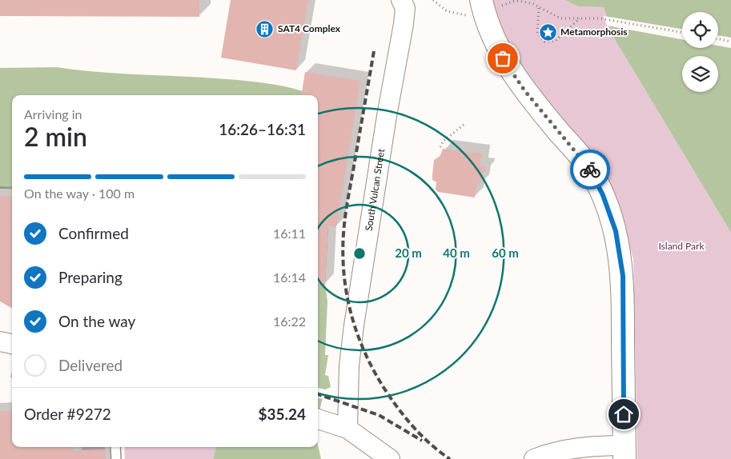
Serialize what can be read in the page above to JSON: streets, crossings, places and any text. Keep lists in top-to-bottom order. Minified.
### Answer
{"streets":{"street":["South Vulcan Street"]},"parks":["Island Park"],"places":{"building":["SAT4 Complex"],"place":["Metamorphosis"]},"page":{"heading":["2 min","Arriving in","16:26–16:31"],"panel":["Order #9272","$35.24"],"bar":"On the way · 100 m","list":[["Confirmed","16:11"],["Preparing","16:14"],["On the way","16:22"],"Delivered"]},"rings":["20 m","40 m","60 m"]}
